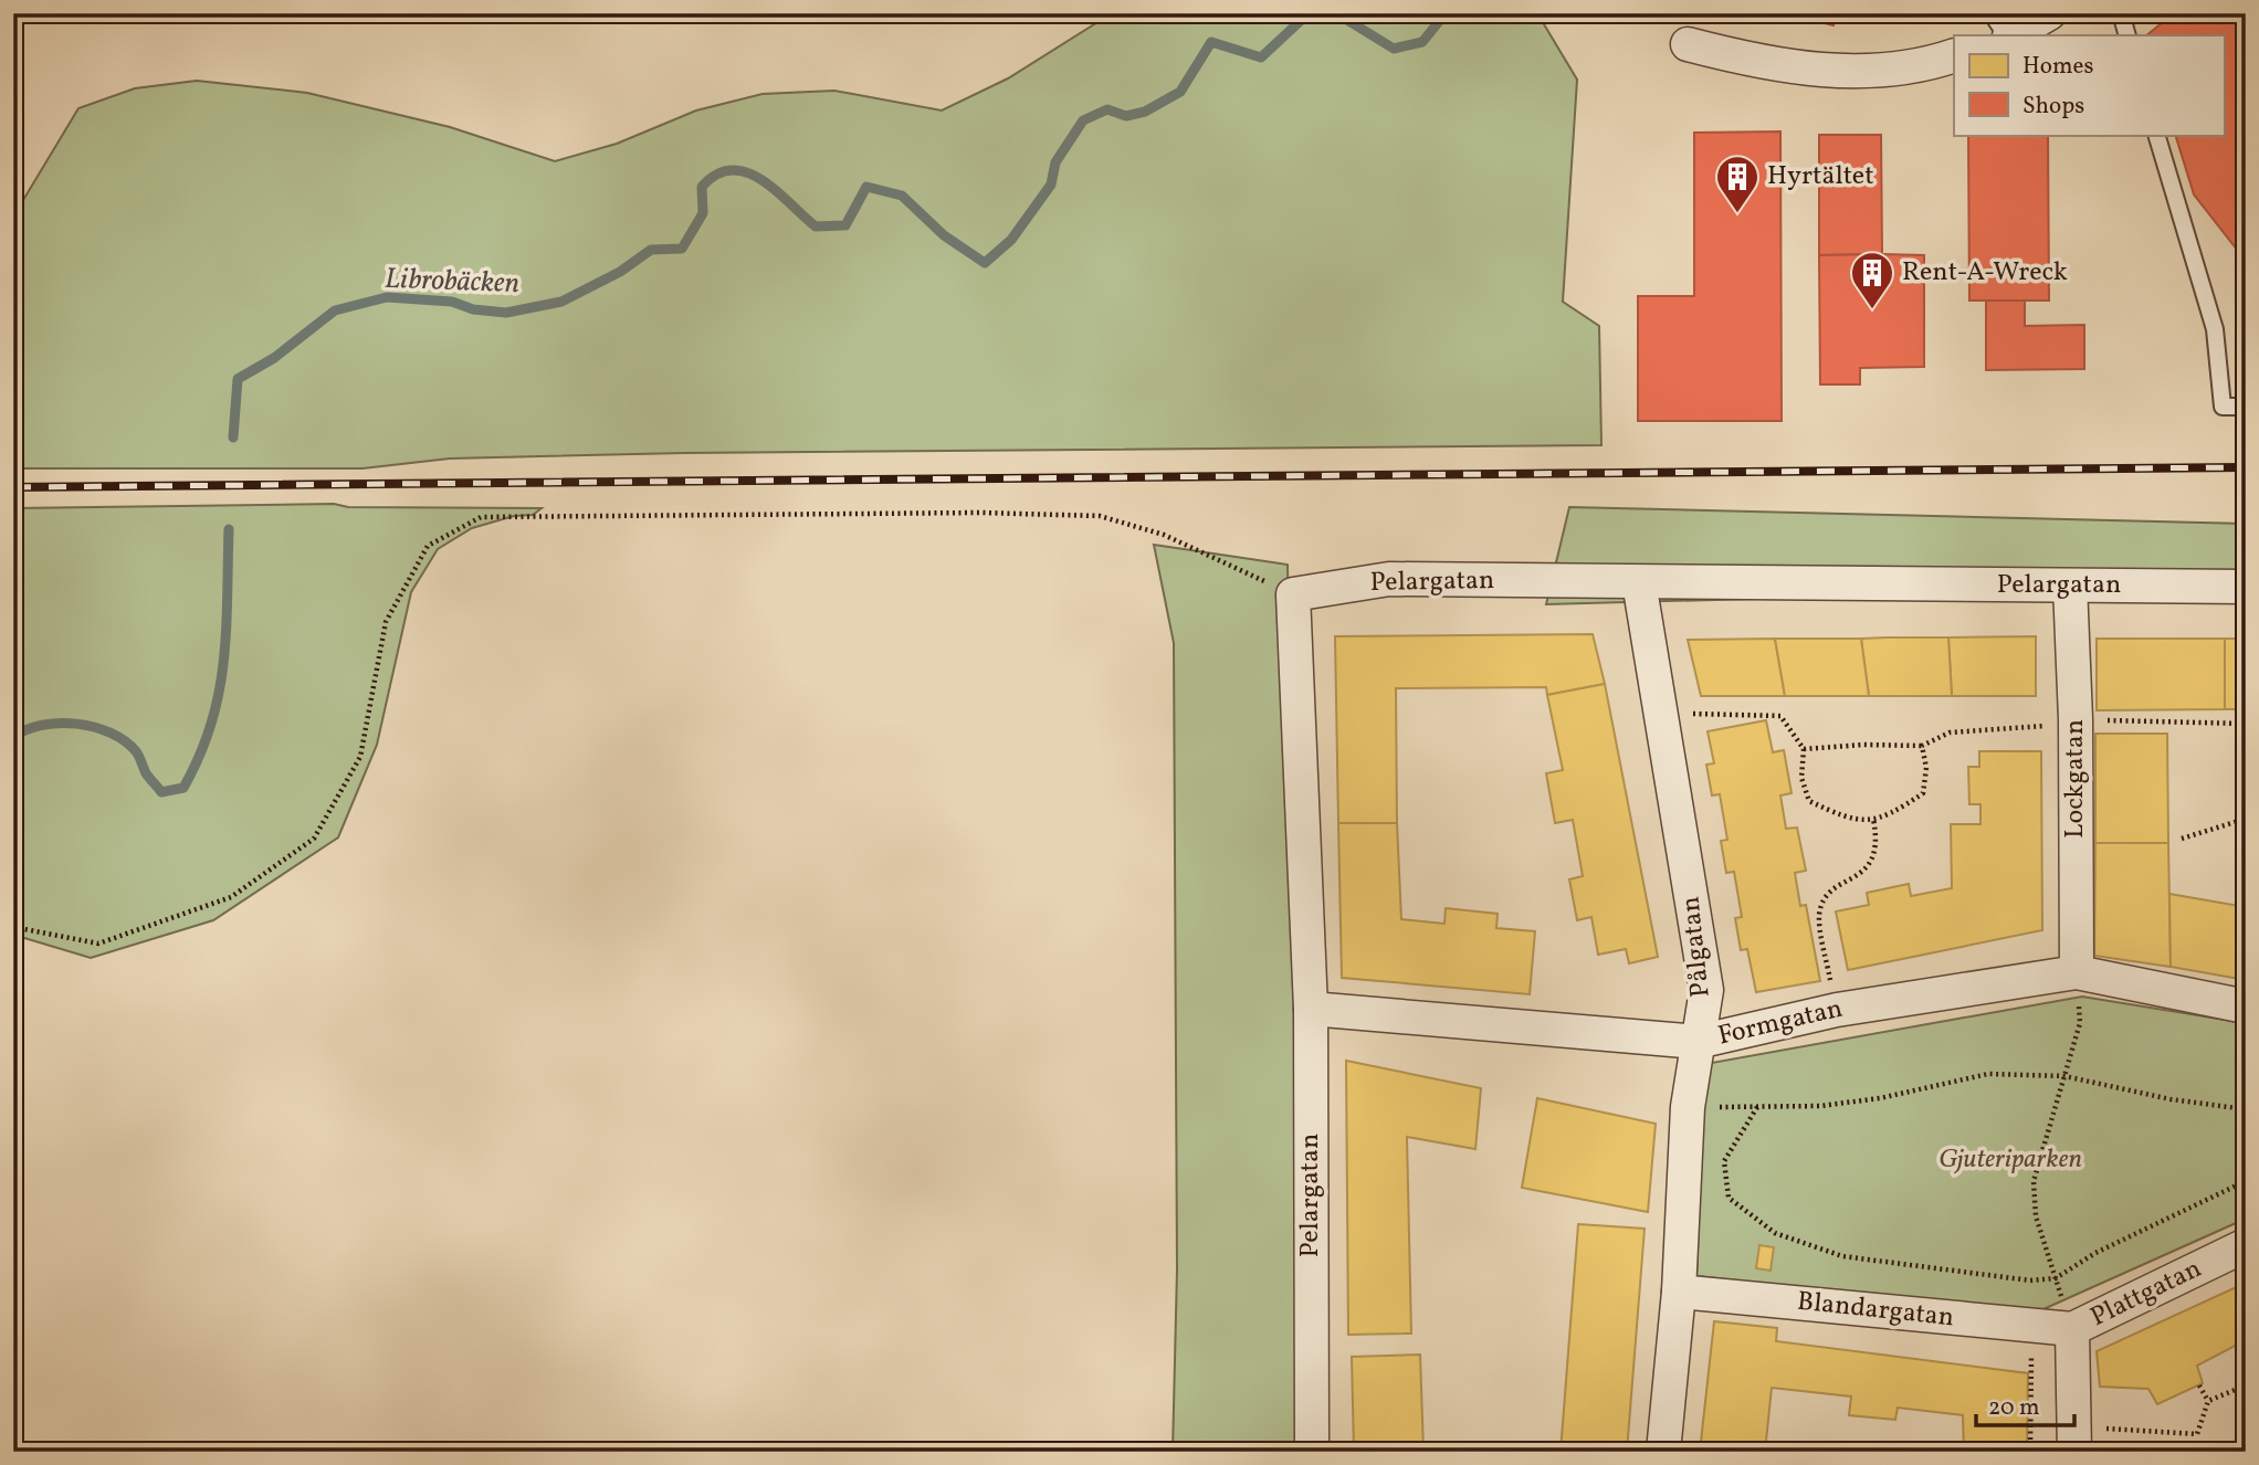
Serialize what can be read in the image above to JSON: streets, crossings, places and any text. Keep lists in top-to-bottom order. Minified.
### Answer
{"streets":{"street":["Pelargatan","Lockgatan","Pålgatan","Formgatan","Plattgatan","Blandargatan"]},"crossings":[["Pelargatan","Lockgatan"],["Pelargatan","Pålgatan"],["Pelargatan","Formgatan"],["Lockgatan","Formgatan"],["Pålgatan","Formgatan"],["Pålgatan","Blandargatan"],["Plattgatan","Blandargatan"]],"water":["Librobäcken"],"parks":["Gjuteriparken"],"places":{"building":["Hyrtältet","Rent-A-Wreck"]},"legend":["Homes","Shops"],"scale_bar":"20 m"}
